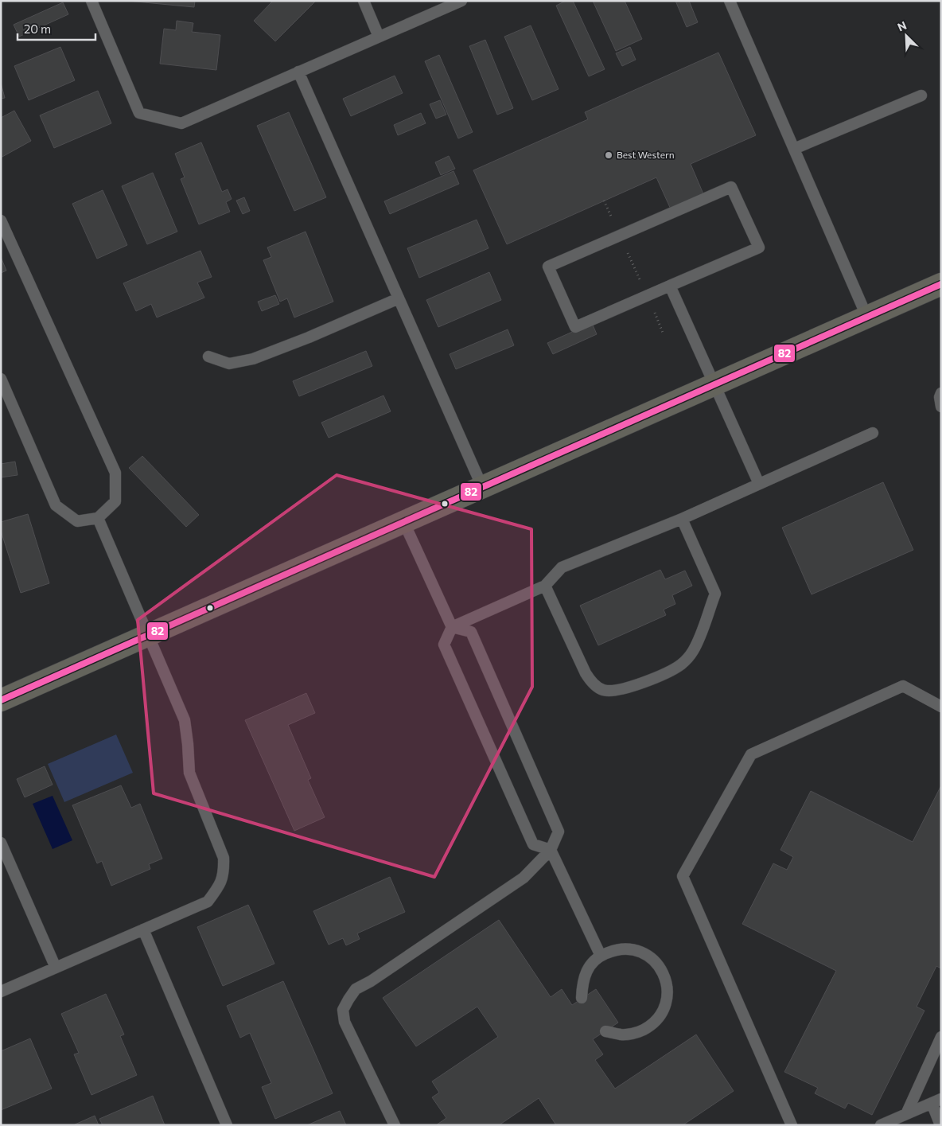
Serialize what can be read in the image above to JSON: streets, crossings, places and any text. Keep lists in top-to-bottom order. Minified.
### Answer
{"places":["Best Western"],"lines":["transit line 82"],"scale_bar":"20 m","north":"top left"}
